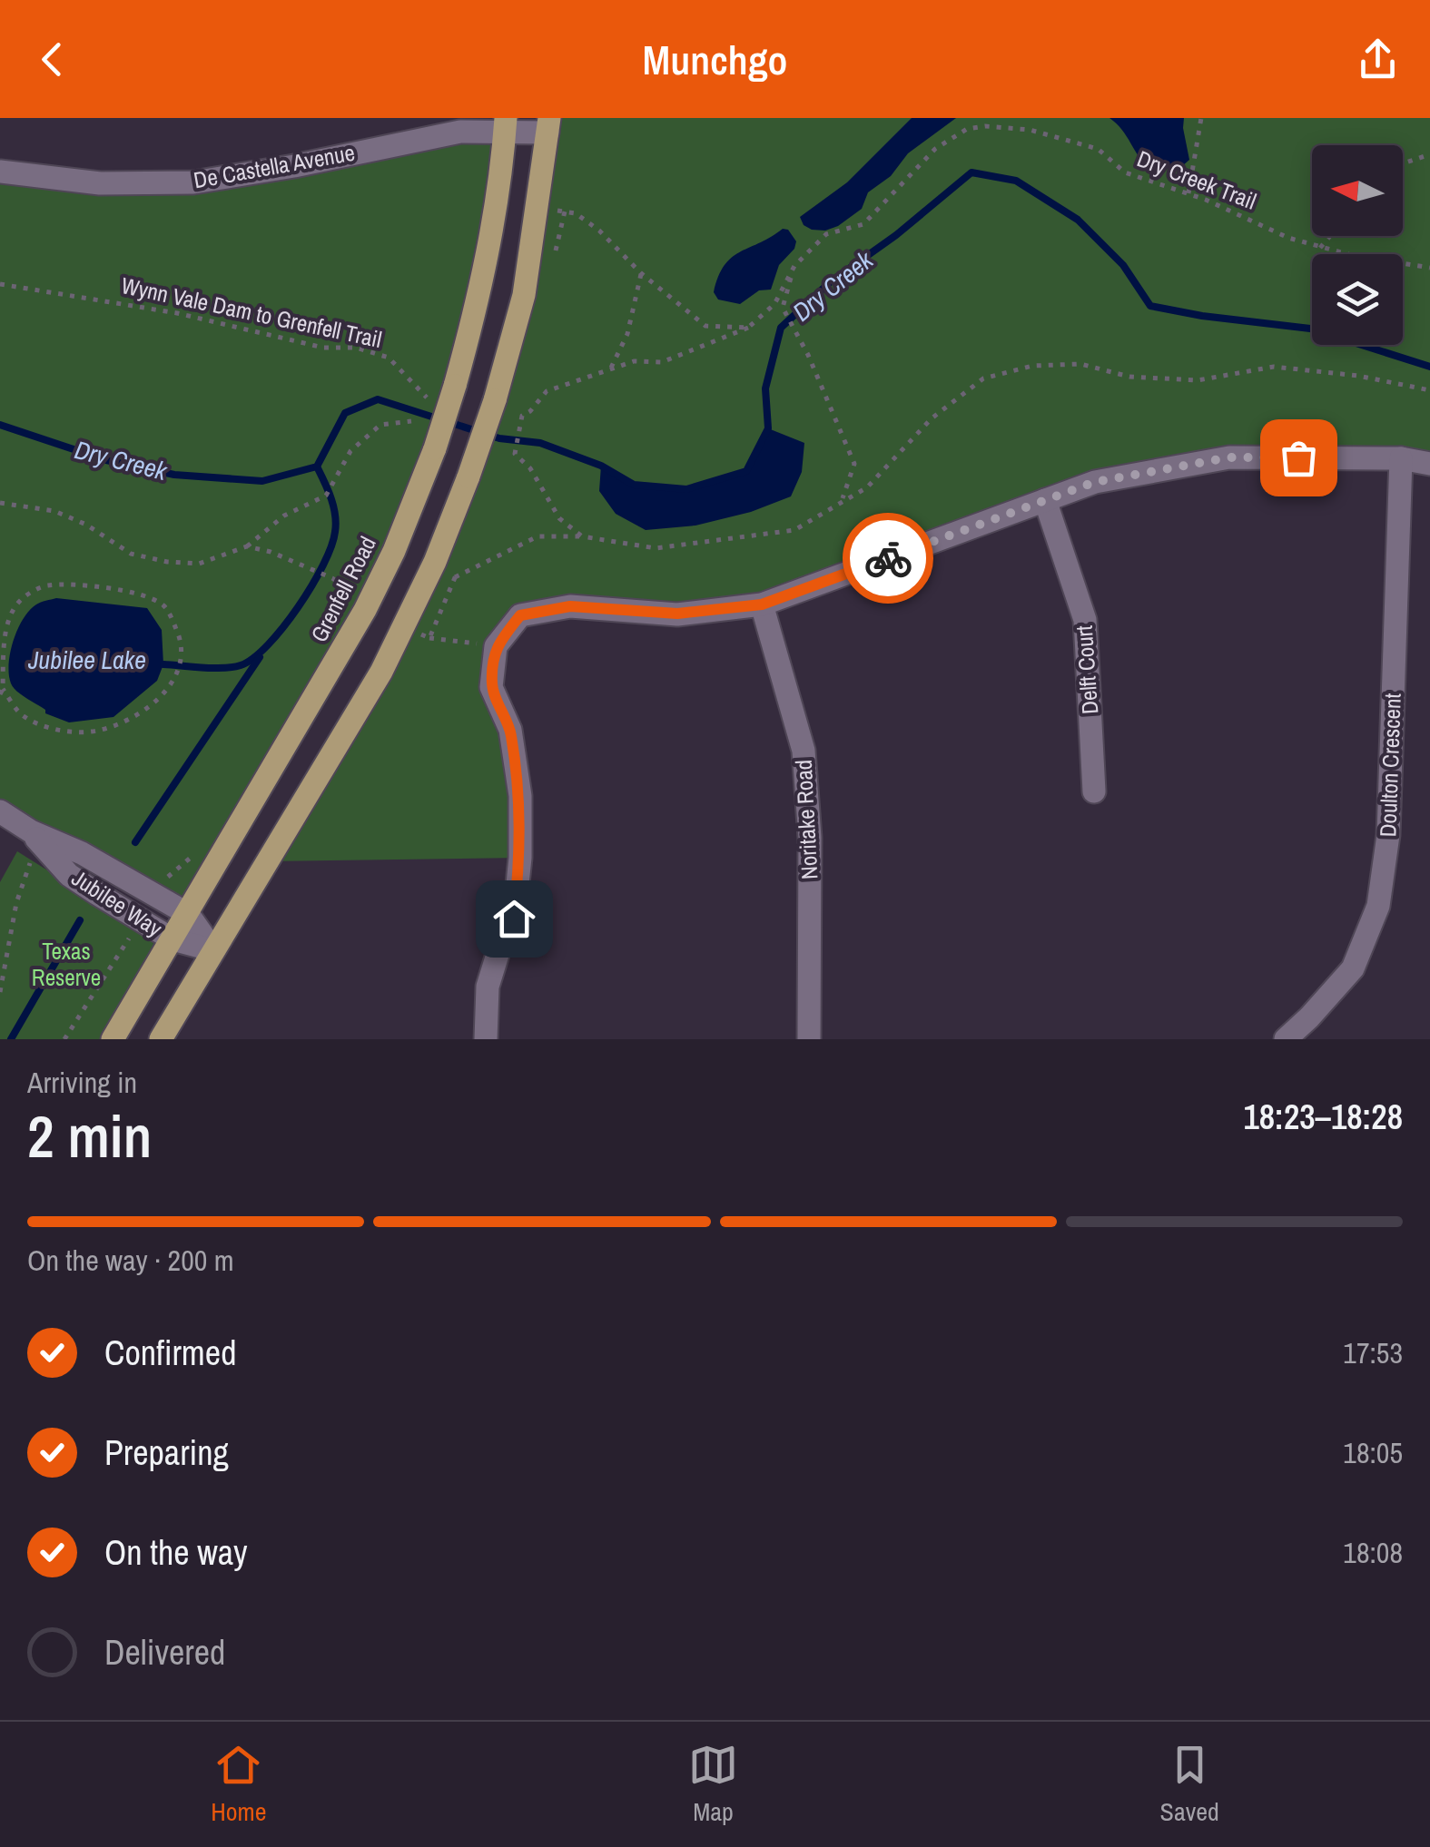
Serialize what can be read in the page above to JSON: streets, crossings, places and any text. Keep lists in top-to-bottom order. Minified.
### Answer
{"streets":{"main road":["Grenfell Road"],"street":["De Castella Avenue","Delft Court","Doulton Crescent","Noritake Road","Jubilee Way"],"path":["Dry Creek Trail","Wynn Vale Dam to Grenfell Trail"]},"crossings":[["De Castella Avenue","Grenfell Road"],["Grenfell Road","Jubilee Way"]],"water":["Dry Creek","Jubilee Lake"],"parks":["Texas Reserve"],"north":"left","page":{"header":"Munchgo","heading":["2 min","Arriving in","18:23–18:28"],"bar":"On the way · 200 m","list":[["Confirmed","17:53"],["Preparing","18:05"],["On the way","18:08"],"Delivered"],"tabs":["Home","Map","Saved"]}}
